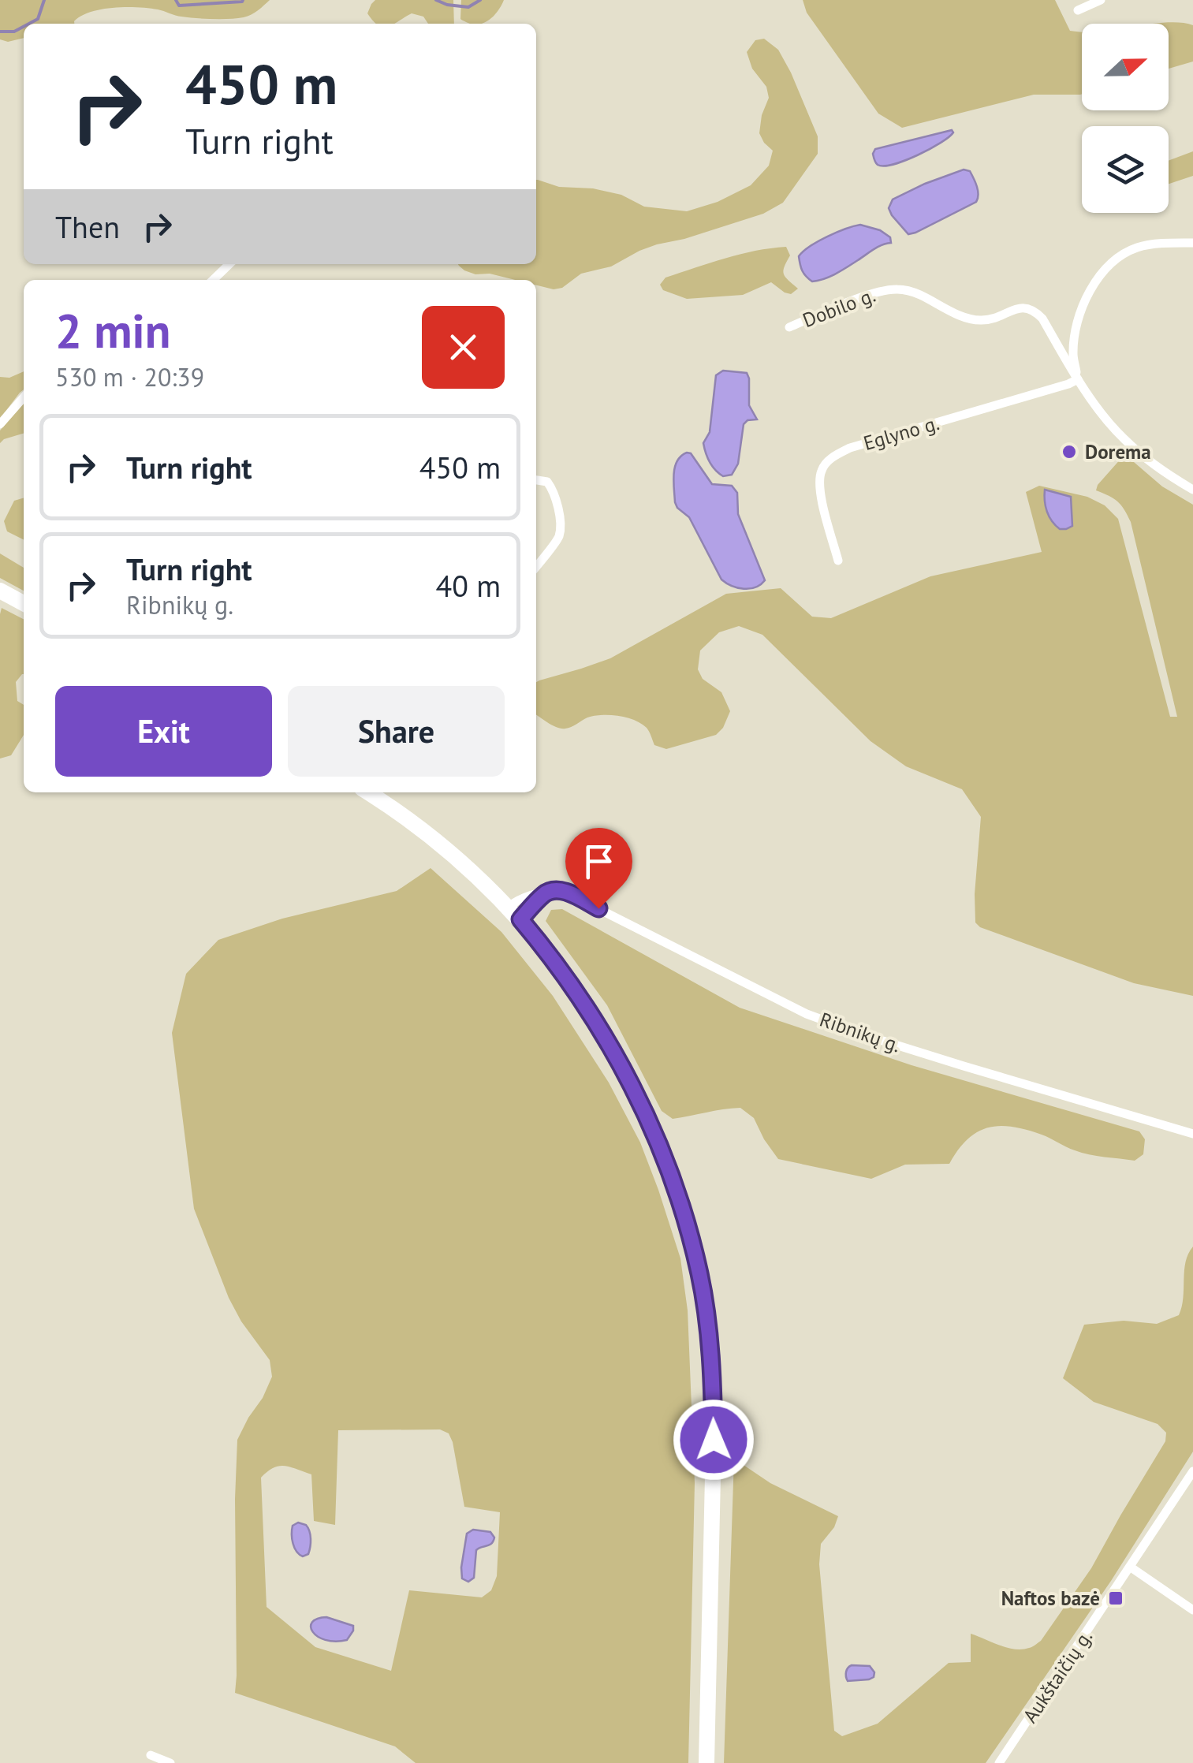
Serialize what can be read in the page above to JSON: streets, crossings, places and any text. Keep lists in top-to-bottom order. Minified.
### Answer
{"streets":{"street":["Dobilo g.","Eglyno g.","Ribnikų g.","Aukštaičių g."]},"crossings":[["Dobilo g.","Eglyno g."]],"places":{"other":["Dorema"],"transit":["Naftos bazė"]},"north":"right","page":{"turn":["450 m","Turn right"],"then":"Then","heading":["2 min","530 m · 20:39"],"list":[{"name":"Turn right","value":"450 m"},{"name":"Turn right","note":"Ribnikų g.","value":"40 m"}],"buttons":["Exit","Share"]}}
